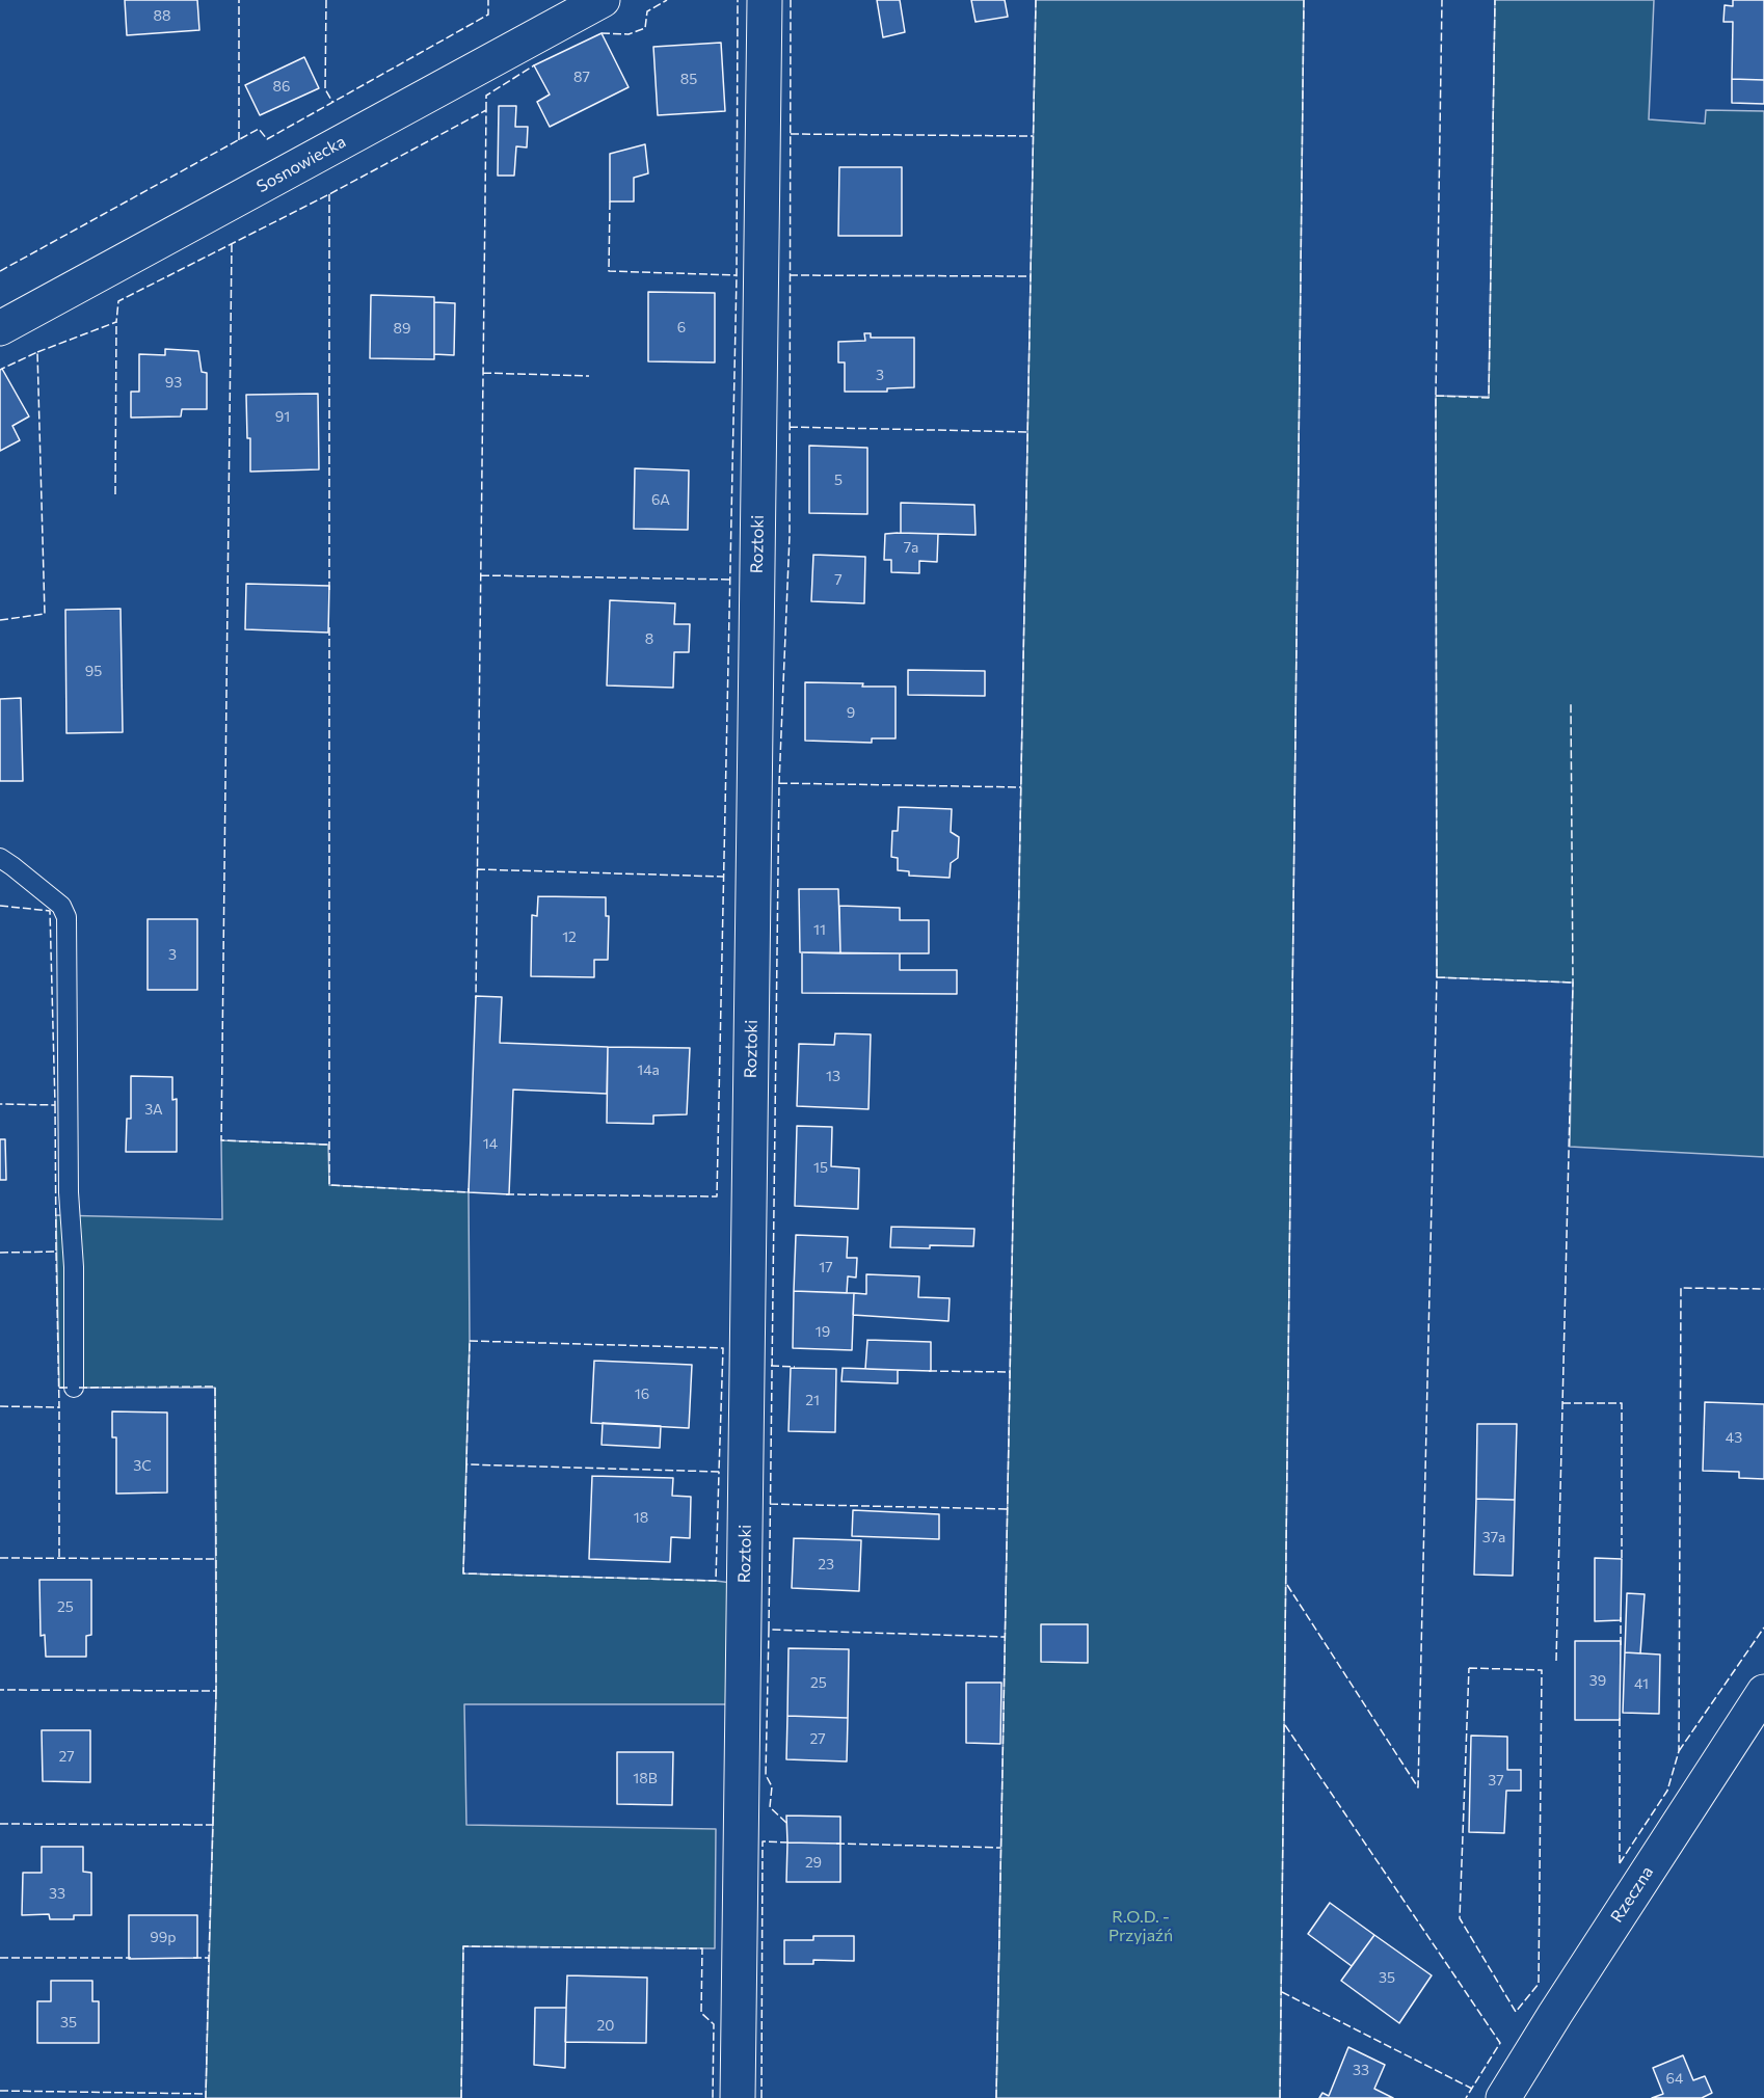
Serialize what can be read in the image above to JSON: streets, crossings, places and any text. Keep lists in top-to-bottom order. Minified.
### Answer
{"streets":{"street":["Sosnowiecka","Roztoki","Rzeczna"]},"parks":["R.O.D. - Przyjaźń"],"house_numbers":["88","87","85","86","6","89","3","93","91","5","6A","7a","7","8","95","9","11","12","3","14a","13","3A","14","15","17","19","16","21","43","3C","18","37a","23","25","39","25","41","27","27","18B","37","29","33","99p","35","35","20","33","64"]}
